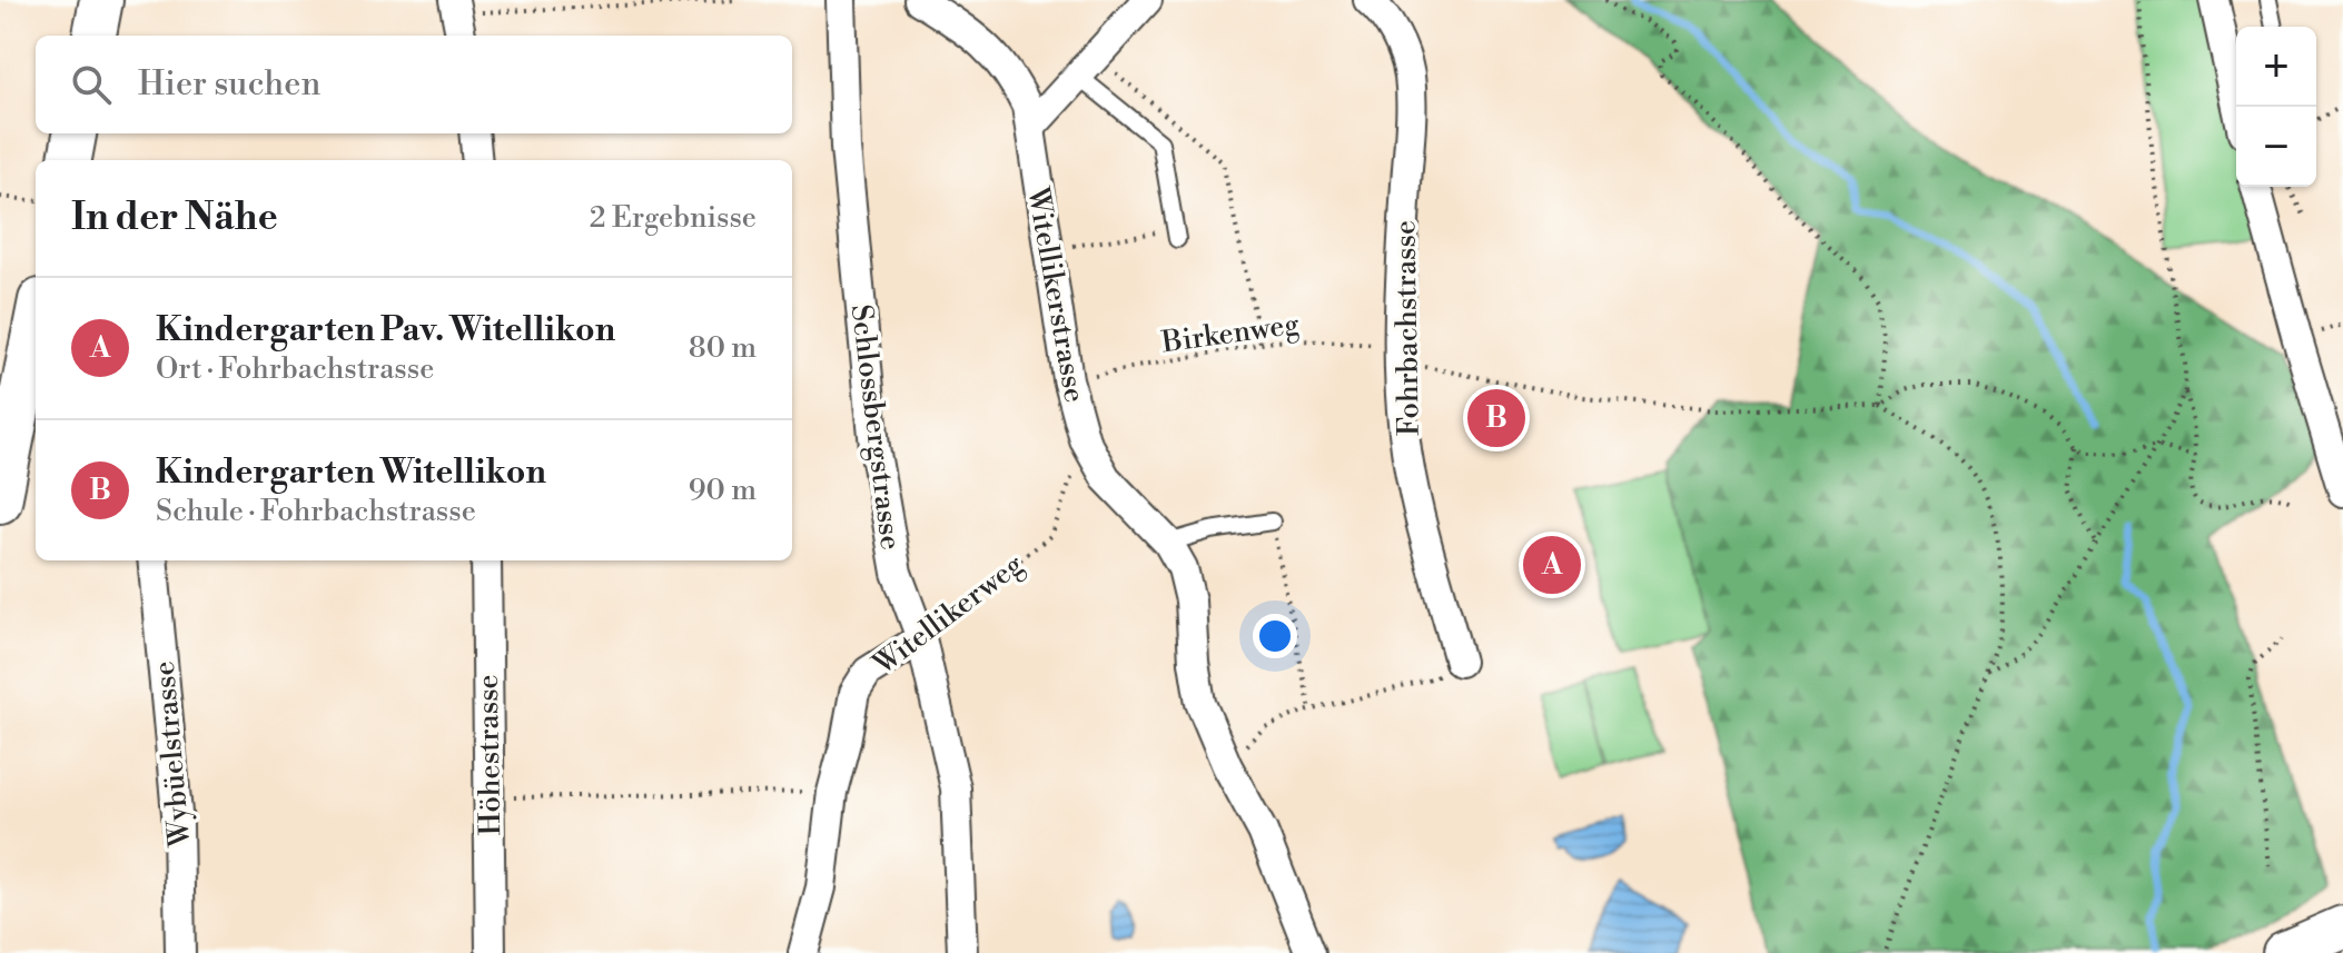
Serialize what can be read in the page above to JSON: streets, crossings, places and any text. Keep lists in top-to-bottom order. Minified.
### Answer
{"streets":{"street":["Witellikerstrasse","Fohrbachstrasse","Schlossbergstrasse","Witellikerweg","Wybüelstrasse","Höhestrasse"],"path":["Birkenweg"]},"crossings":[["Witellikerstrasse","Birkenweg"],["Witellikerstrasse","Witellikerweg"],["Fohrbachstrasse","Birkenweg"],["Schlossbergstrasse","Witellikerweg"]],"page":{"map_buttons":["+","−"],"search":"Hier suchen","heading":["In der Nähe","2 Ergebnisse"],"list":[{"mark":"A","name":"Kindergarten Pav. Witellikon","note":"Ort · Fohrbachstrasse","value":"80 m"},{"mark":"B","name":"Kindergarten Witellikon","note":"Schule · Fohrbachstrasse","value":"90 m"}],"pins":["B","A"]}}
